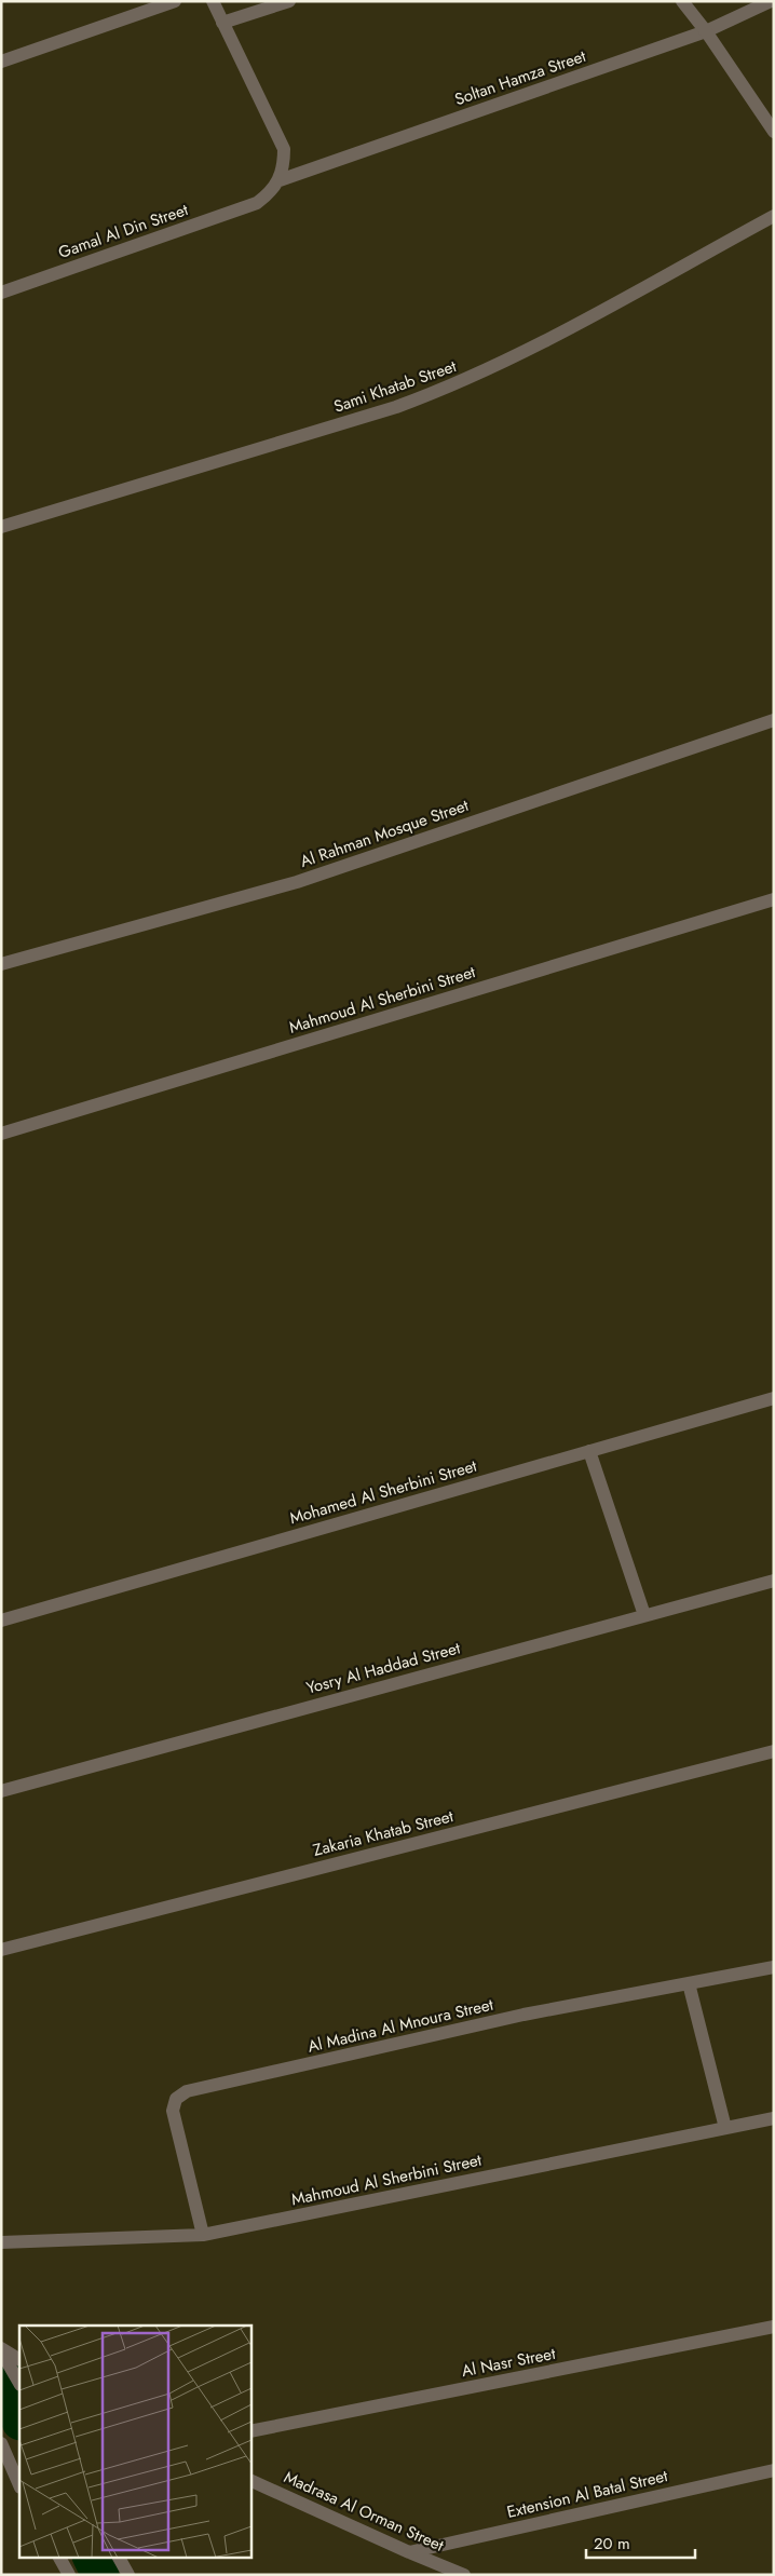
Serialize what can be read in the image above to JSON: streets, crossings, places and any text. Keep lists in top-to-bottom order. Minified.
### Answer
{"streets":{"street":["Soltan Hamza Street","Gamal Al Din Street","Sami Khatab Street","Al Rahman Mosque Street","Mahmoud Al Sherbini Street","Mohamed Al Sherbini Street","Yosry Al Haddad Street","Zakaria Khatab Street","Al Madina Al Mnoura Street","Al Nasr Street","Extension Al Batal Street","Madrasa Al Orman Street"]},"crossings":[["Soltan Hamza Street","Gamal Al Din Street"],["Mahmoud Al Sherbini Street","Al Madina Al Mnoura Street"],["Extension Al Batal Street","Madrasa Al Orman Street"]],"scale_bar":"20 m"}
